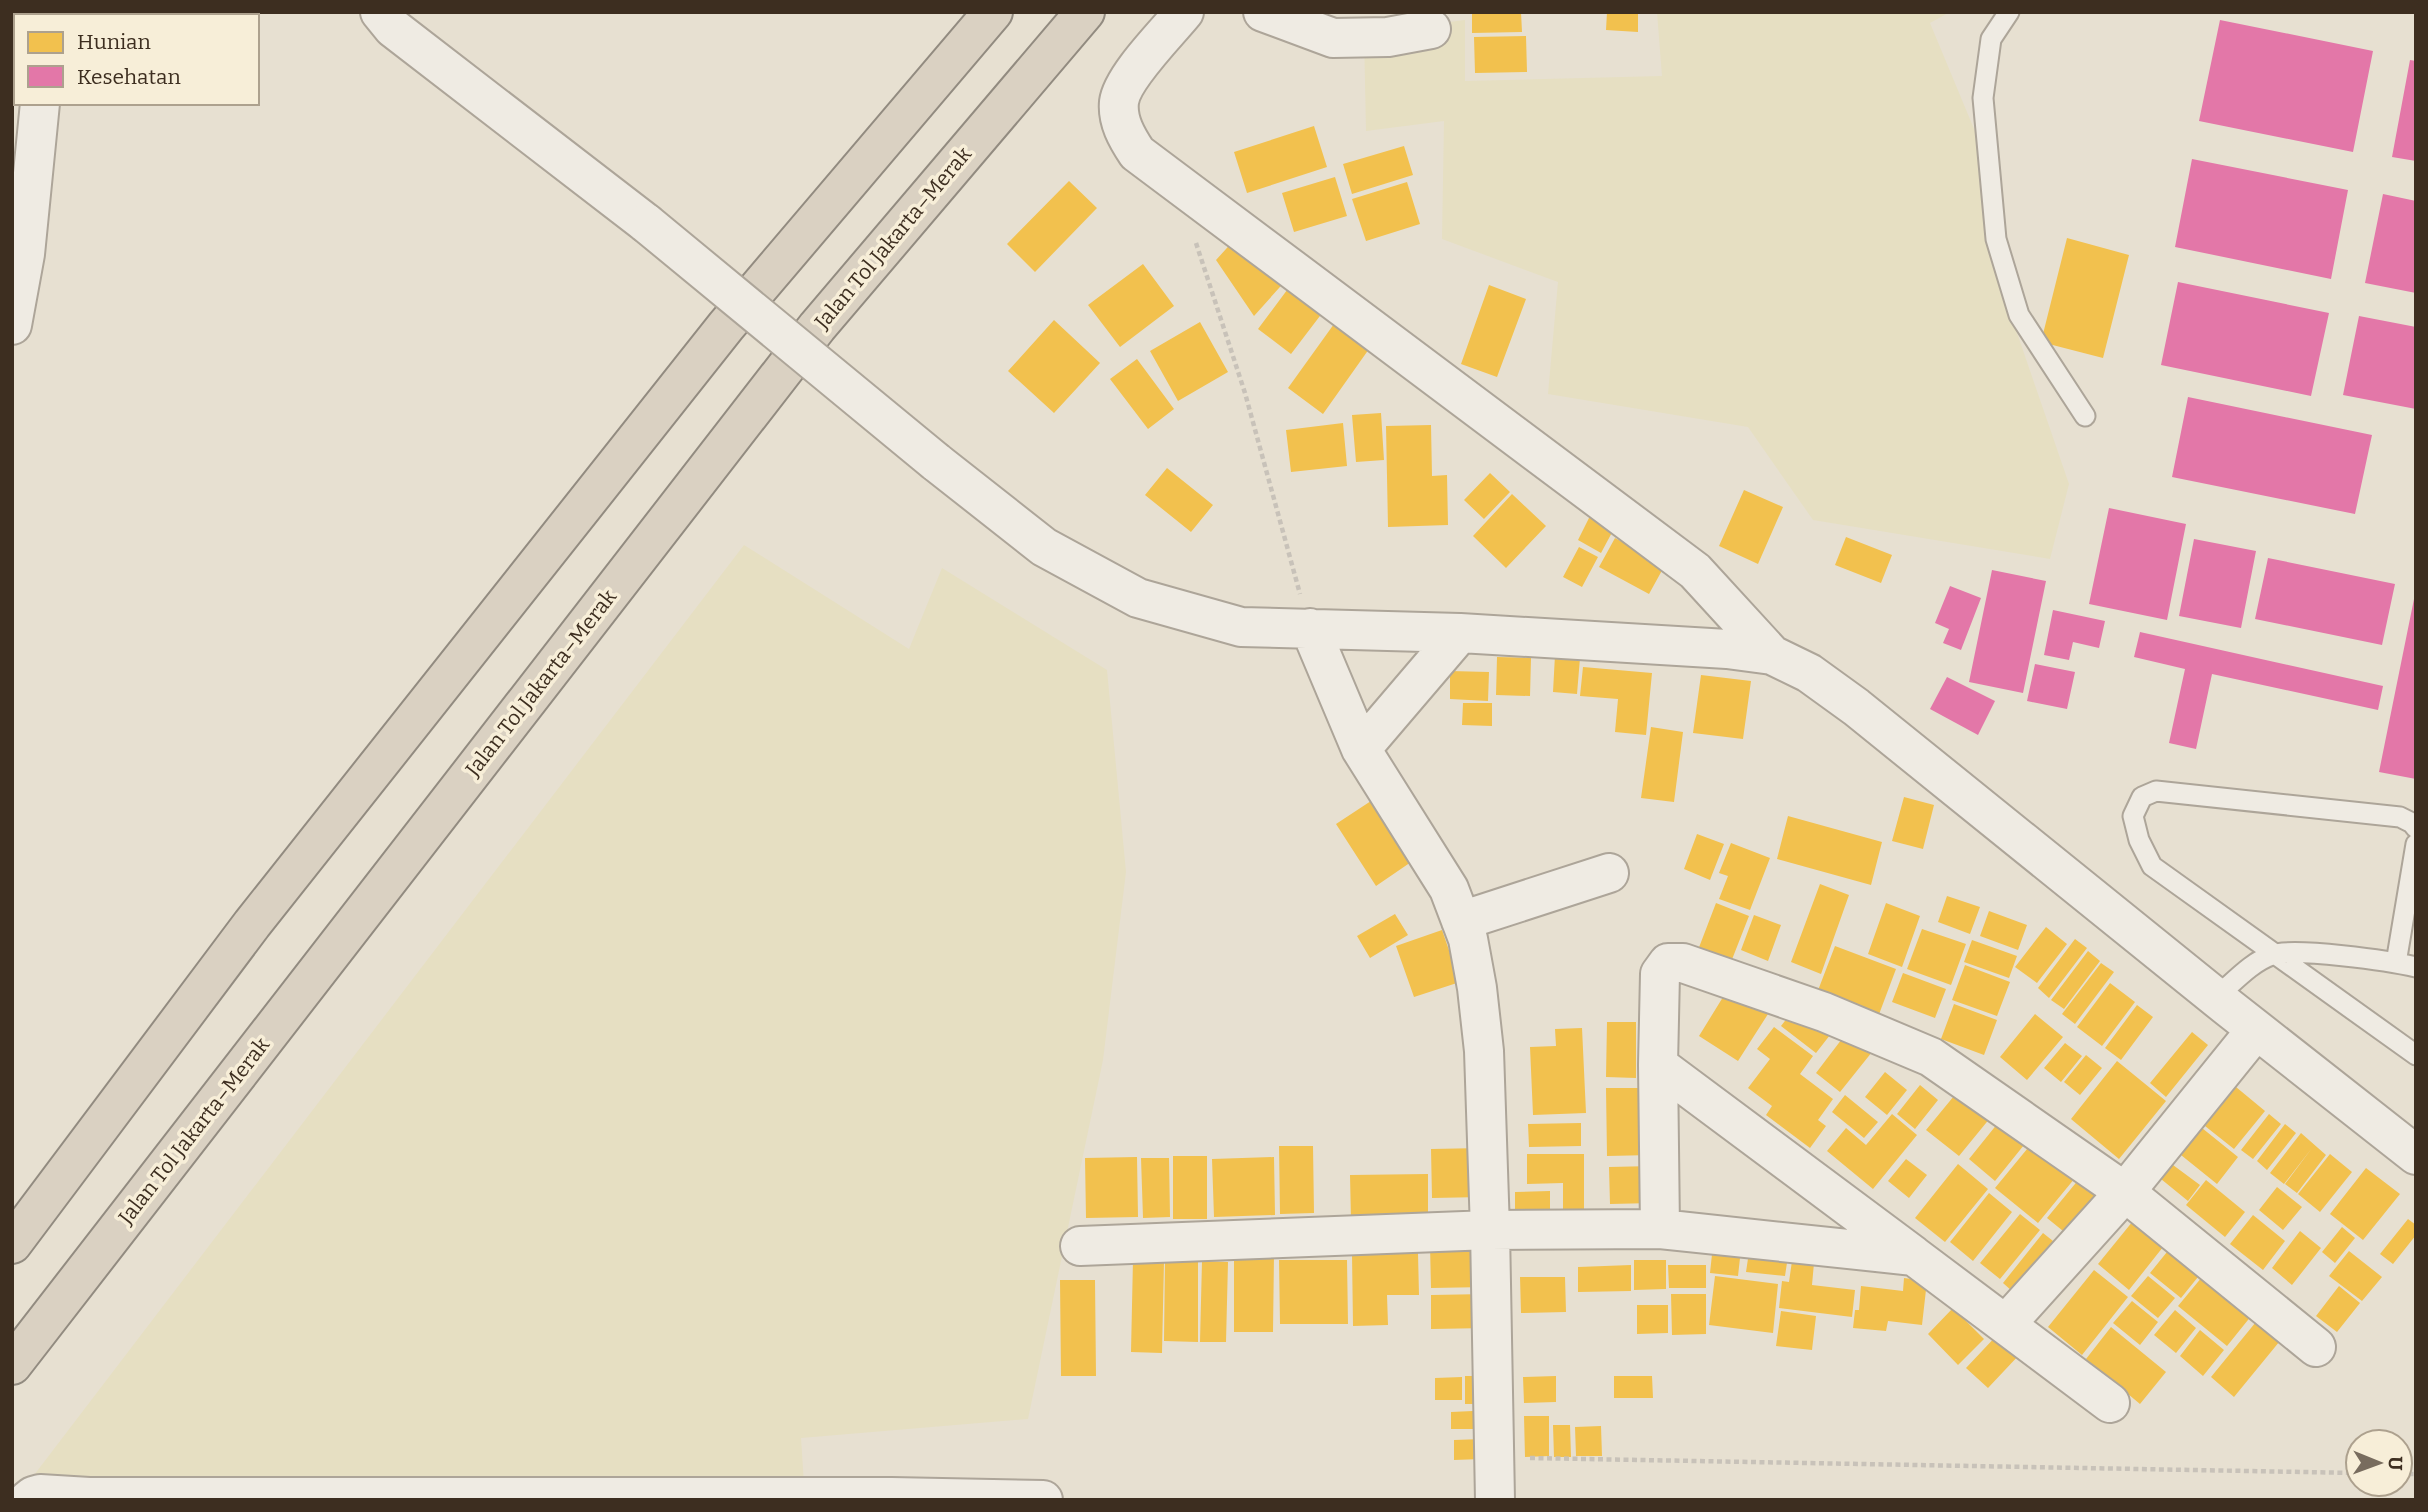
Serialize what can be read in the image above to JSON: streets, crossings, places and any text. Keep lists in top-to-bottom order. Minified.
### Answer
{"streets":{"highway":["Jalan Tol Jakarta–Merak"]},"legend":["Hunian","Kesehatan"],"north":"right"}
